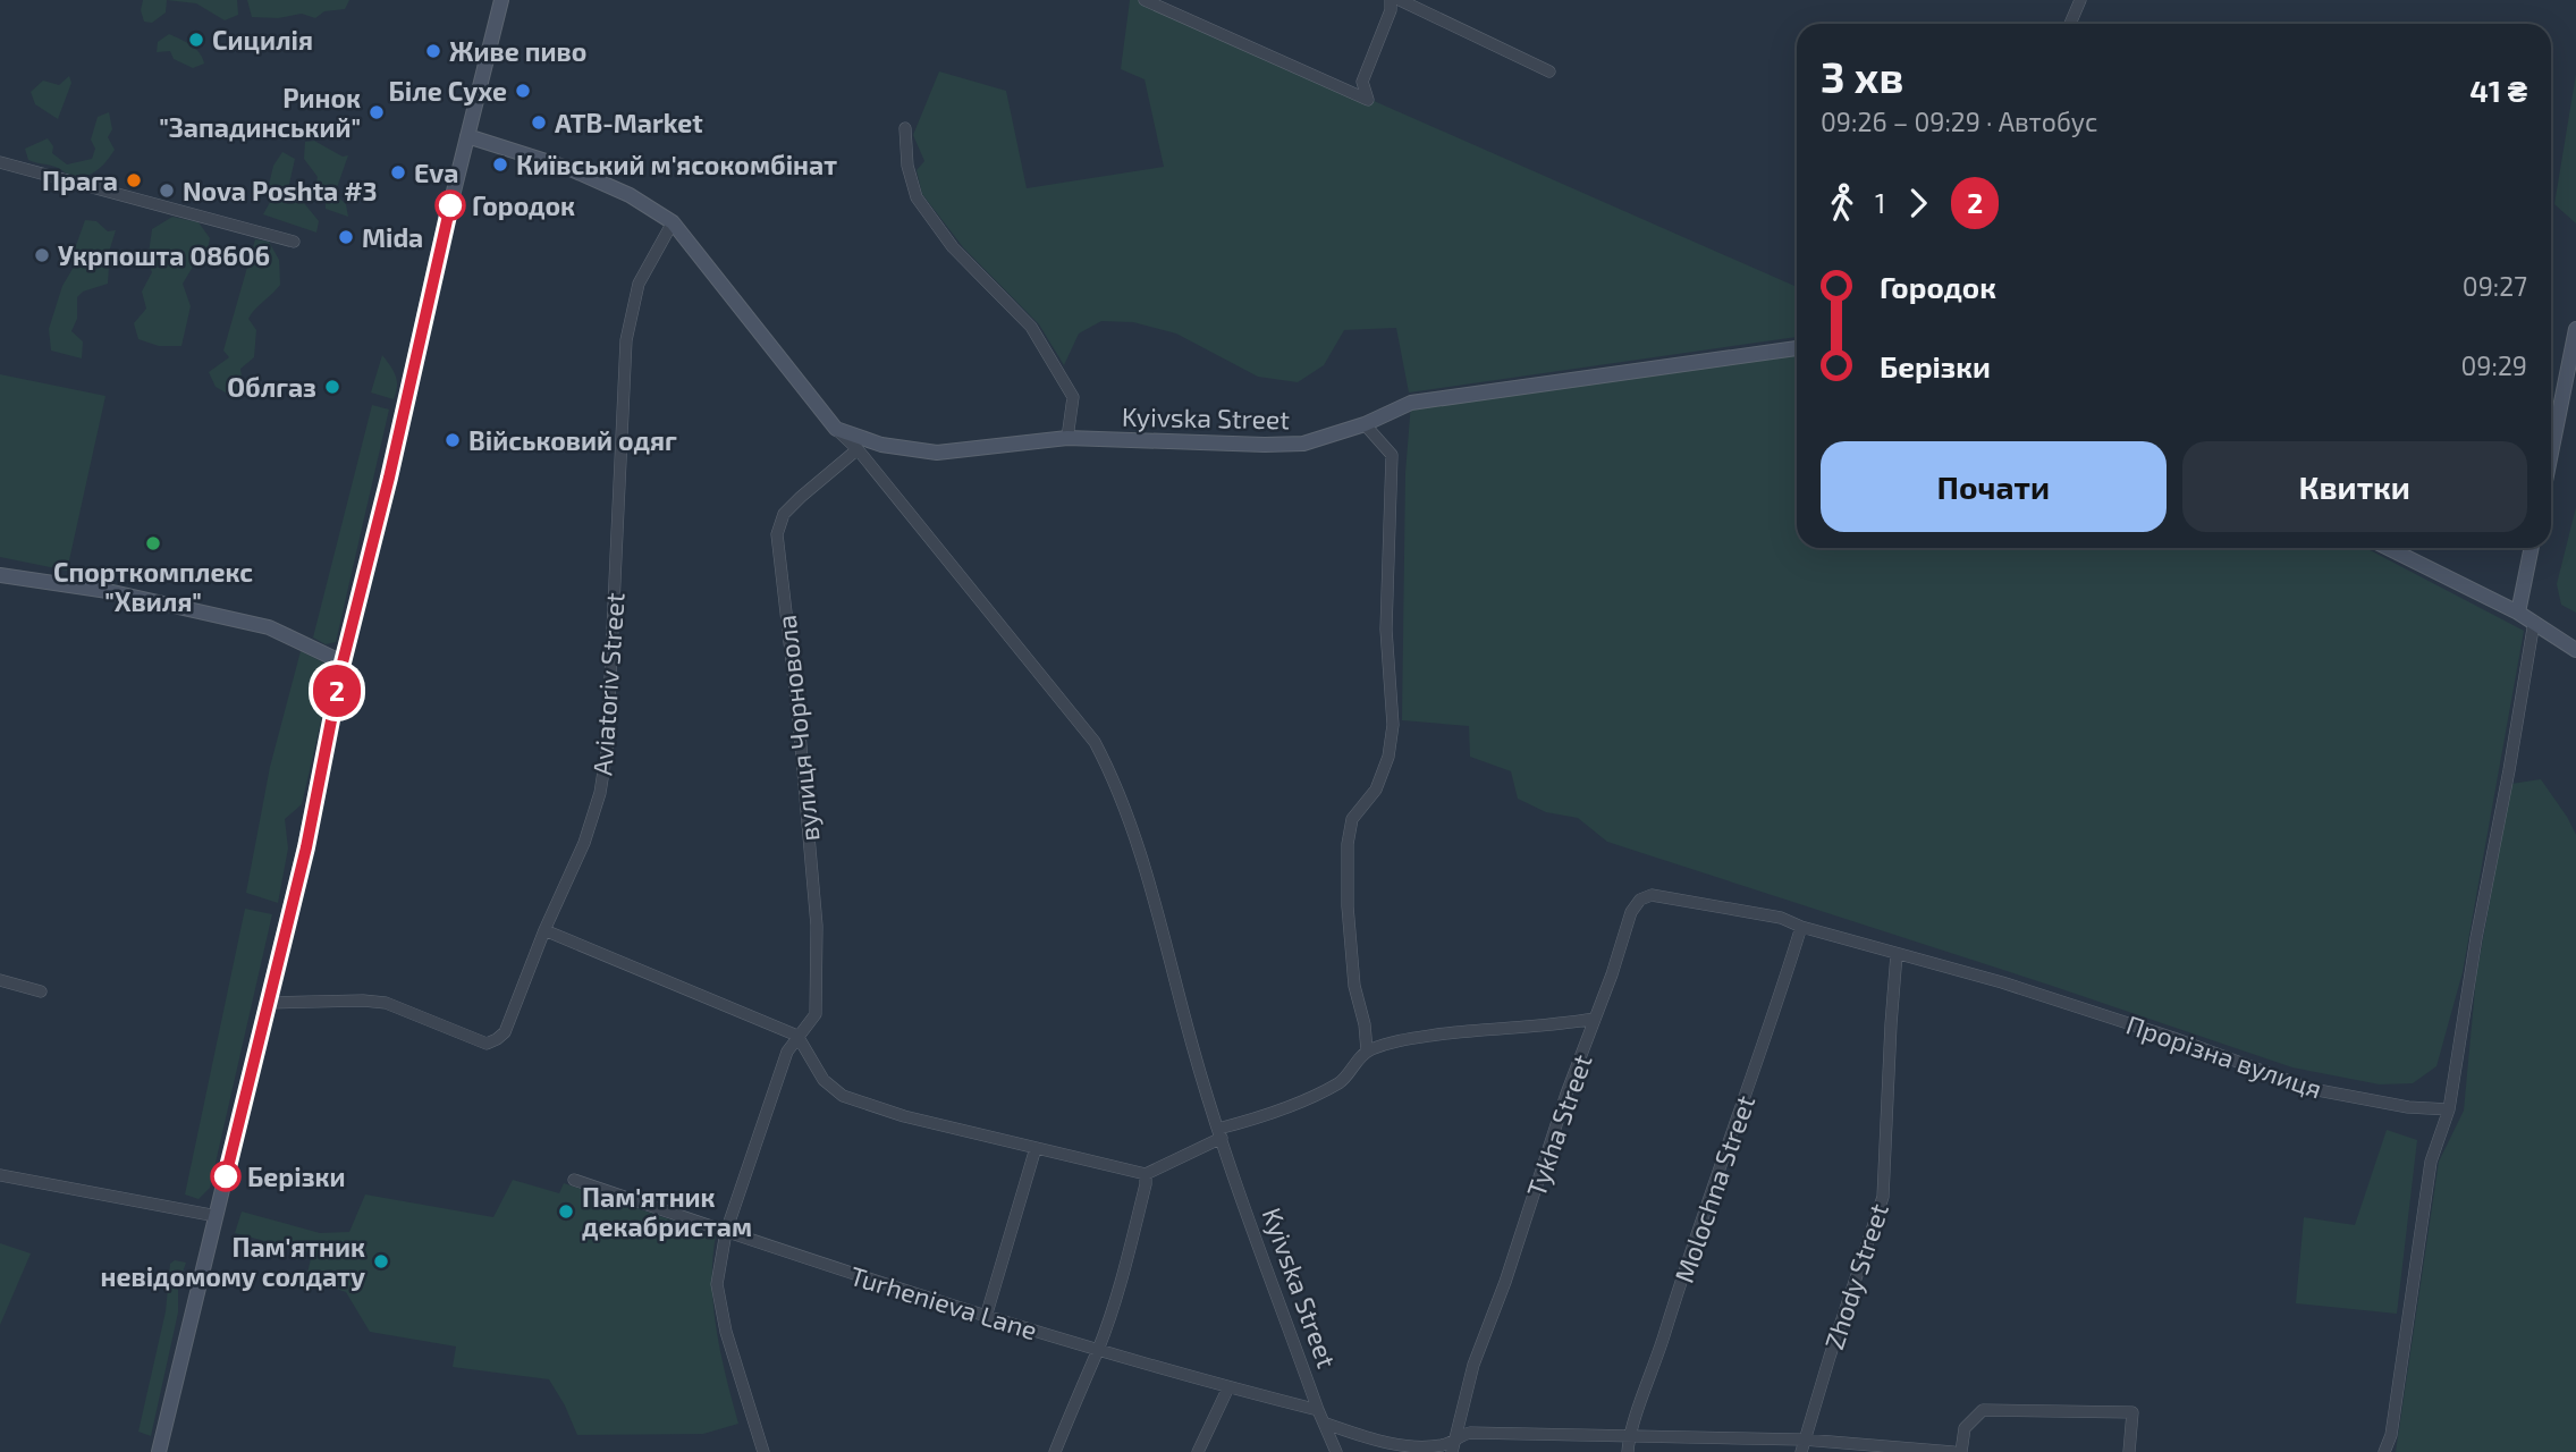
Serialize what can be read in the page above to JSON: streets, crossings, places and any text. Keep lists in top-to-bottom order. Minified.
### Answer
{"streets":{"street":["Kyivska Street","Aviatoriv Street","вулиця Чорновола","Прорізна вулиця","Tykha Street","Molochna Street","Zhody Street","Turhenieva Lane"]},"crossings":[["Kyivska Street","Aviatoriv Street"],["Kyivska Street","вулиця Чорновола"],["Kyivska Street","Turhenieva Lane"],["вулиця Чорновола","Turhenieva Lane"],["Прорізна вулиця","Tykha Street"],["Прорізна вулиця","Molochna Street"],["Прорізна вулиця","Zhody Street"]],"places":["Сицилія","Живе пиво","Біле Сухе","Ринок \"Западинський\"","ATB-Market","Київський м'ясокомбінат","Eva","Прага","Nova Poshta #3","Городок","Mida","Укрпошта 08606","Облгаз","Військовий одяг","Спорткомплекс \"Хвиля\"","Берізки","Пам'ятник декабристам","Пам'ятник невідомому солдату"],"lines":["bus line 2"],"page":{"on_map":"2","heading":["3 хв","09:26 – 09:29 · Автобус","41 ₴"],"legs":["1","2"],"list":[{"name":"Городок","value":"09:27"},{"name":"Берізки","value":"09:29"}],"buttons":["Почати","Квитки"]}}
